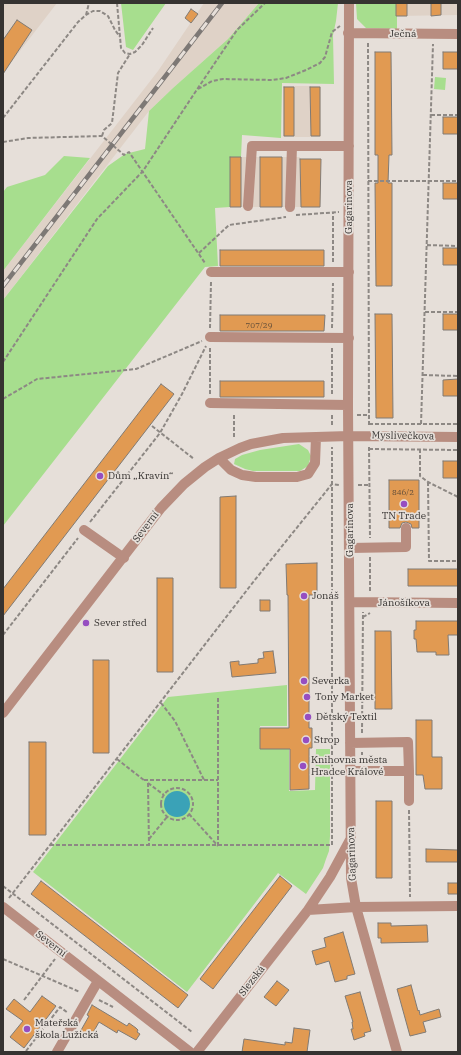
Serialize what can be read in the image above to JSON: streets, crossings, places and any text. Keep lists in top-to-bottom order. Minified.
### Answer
{"streets":{"street":["Ječná","Gagarinova","Myslivečkova","Severní","Jánošíkova","Slezská"]},"crossings":[["Ječná","Gagarinova"],["Gagarinova","Myslivečkova"],["Gagarinova","Severní"],["Gagarinova","Jánošíkova"],["Gagarinova","Slezská"],["Myslivečkova","Severní"]],"places":["Dům „Kravín“","TN Trade","Jonáš","Sever střed","Severka","Tony Market","Dětský Textil","Strop","Knihovna města Hradce Králové","Mateřská škola Lužická"],"house_numbers":["707/29","846/2"]}
